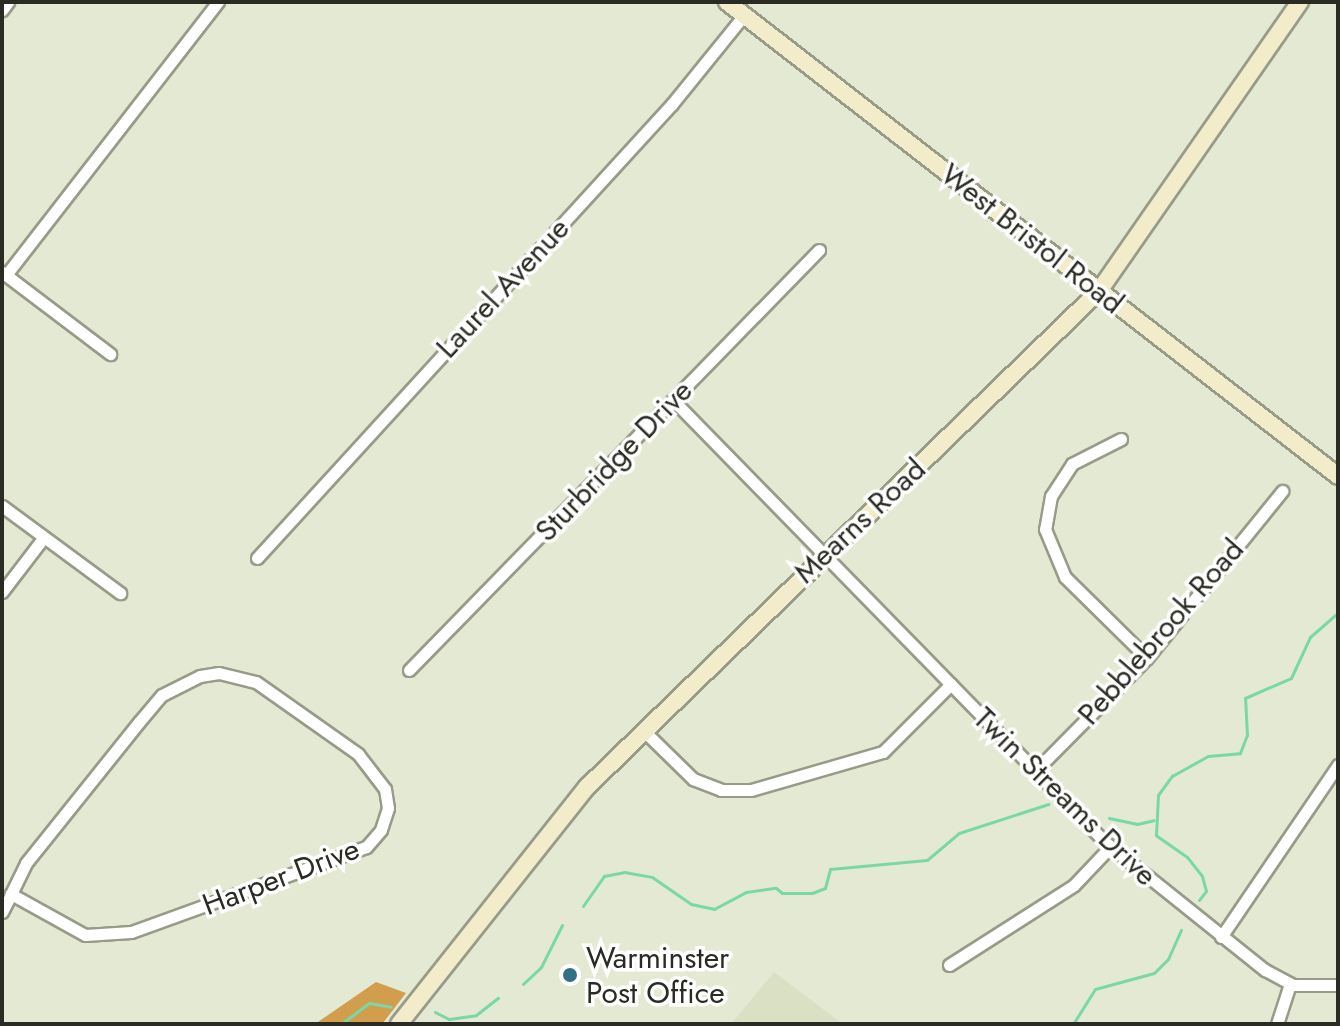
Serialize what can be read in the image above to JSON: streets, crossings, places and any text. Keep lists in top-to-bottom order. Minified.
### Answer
{"streets":{"street":["West Bristol Road","Laurel Avenue","Sturbridge Drive","Mearns Road","Pebblebrook Road","Twin Streams Drive","Harper Drive"]},"crossings":[["West Bristol Road","Laurel Avenue"],["West Bristol Road","Mearns Road"],["Sturbridge Drive","Twin Streams Drive"],["Mearns Road","Twin Streams Drive"],["Pebblebrook Road","Twin Streams Drive"]],"places":["Warminster Post Office"]}
